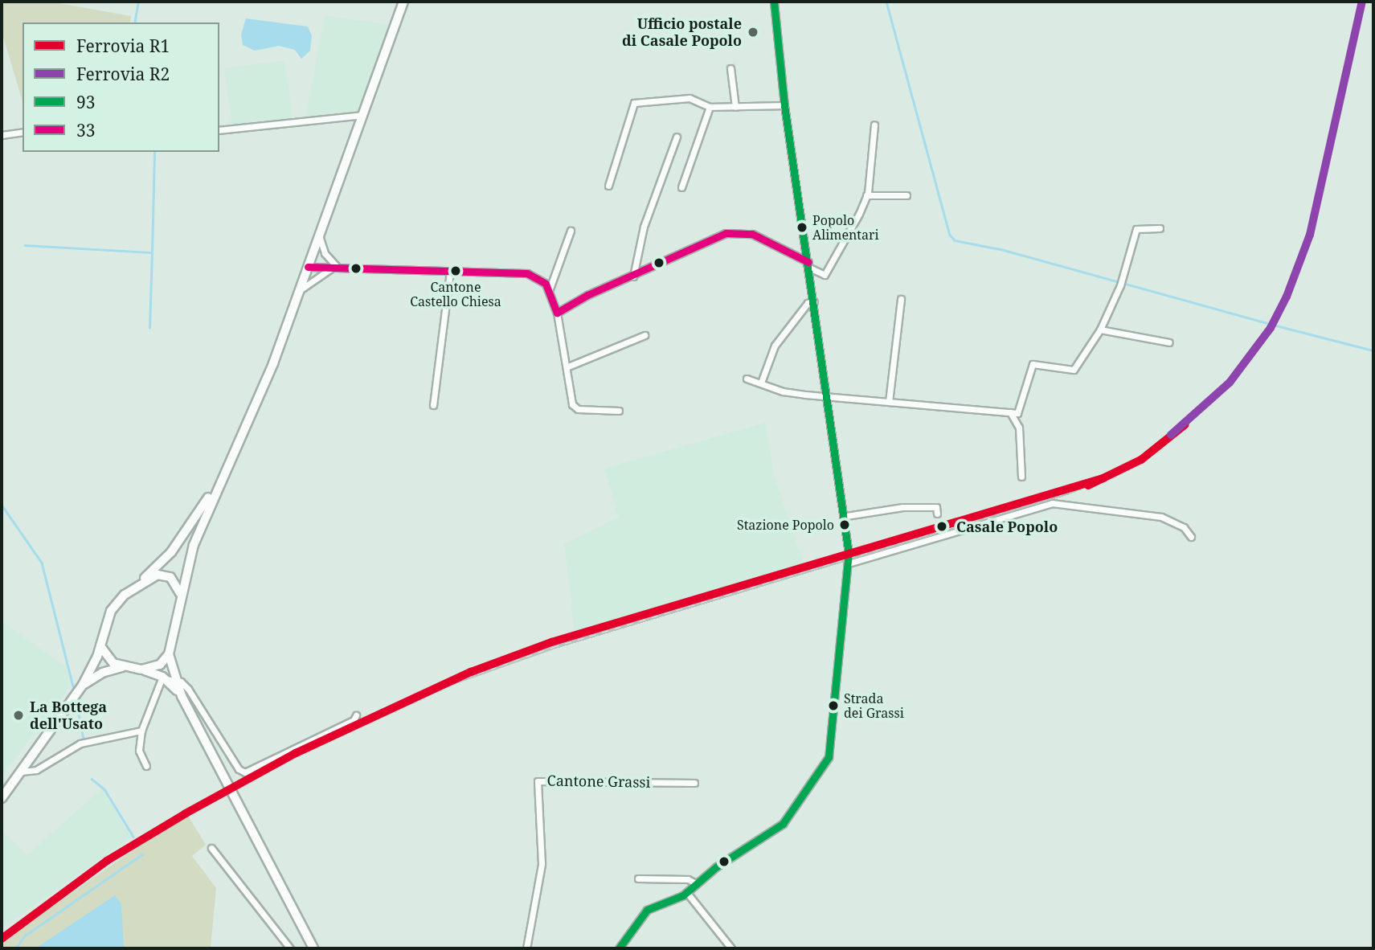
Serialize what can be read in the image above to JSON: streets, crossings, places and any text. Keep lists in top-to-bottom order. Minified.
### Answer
{"streets":{"street":["Cantone Grassi"]},"places":["Ufficio postale di Casale Popolo","Popolo Alimentari","Cantone Castello Chiesa","Stazione Popolo","Casale Popolo","Strada dei Grassi","La Bottega dell'Usato"],"lines":["rail line R2","transit line 93","transit line 33","rail line R1"],"legend":["Ferrovia R1","Ferrovia R2","93","33"]}
